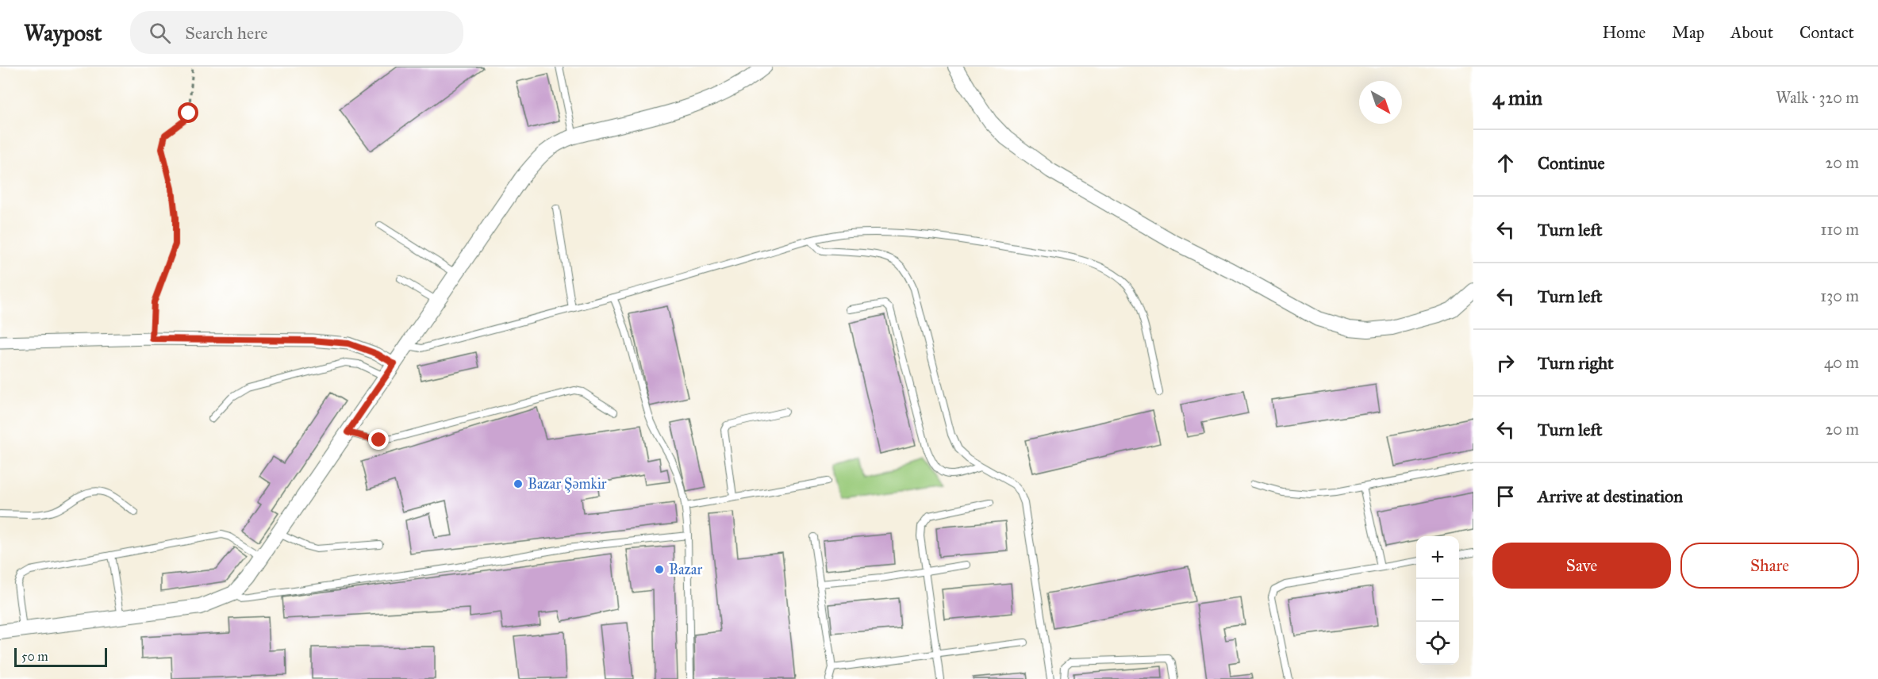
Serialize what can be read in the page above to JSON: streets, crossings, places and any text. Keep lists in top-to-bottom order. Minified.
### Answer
{"places":["Bazar Şəmkir","Bazar"],"scale_bar":"50 m","north":"bottom right","page":{"header":"Waypost","search":"Search here","nav":["Home","Map","About","Contact"],"heading":["4 min","Walk · 320 m"],"list":[["Continue","20 m"],["Turn left","110 m"],["Turn left","130 m"],["Turn right","40 m"],["Turn left","20 m"],"Arrive at destination"],"buttons":["Save","Share"],"map_buttons":["+","−"],"scale":"50 m"}}
